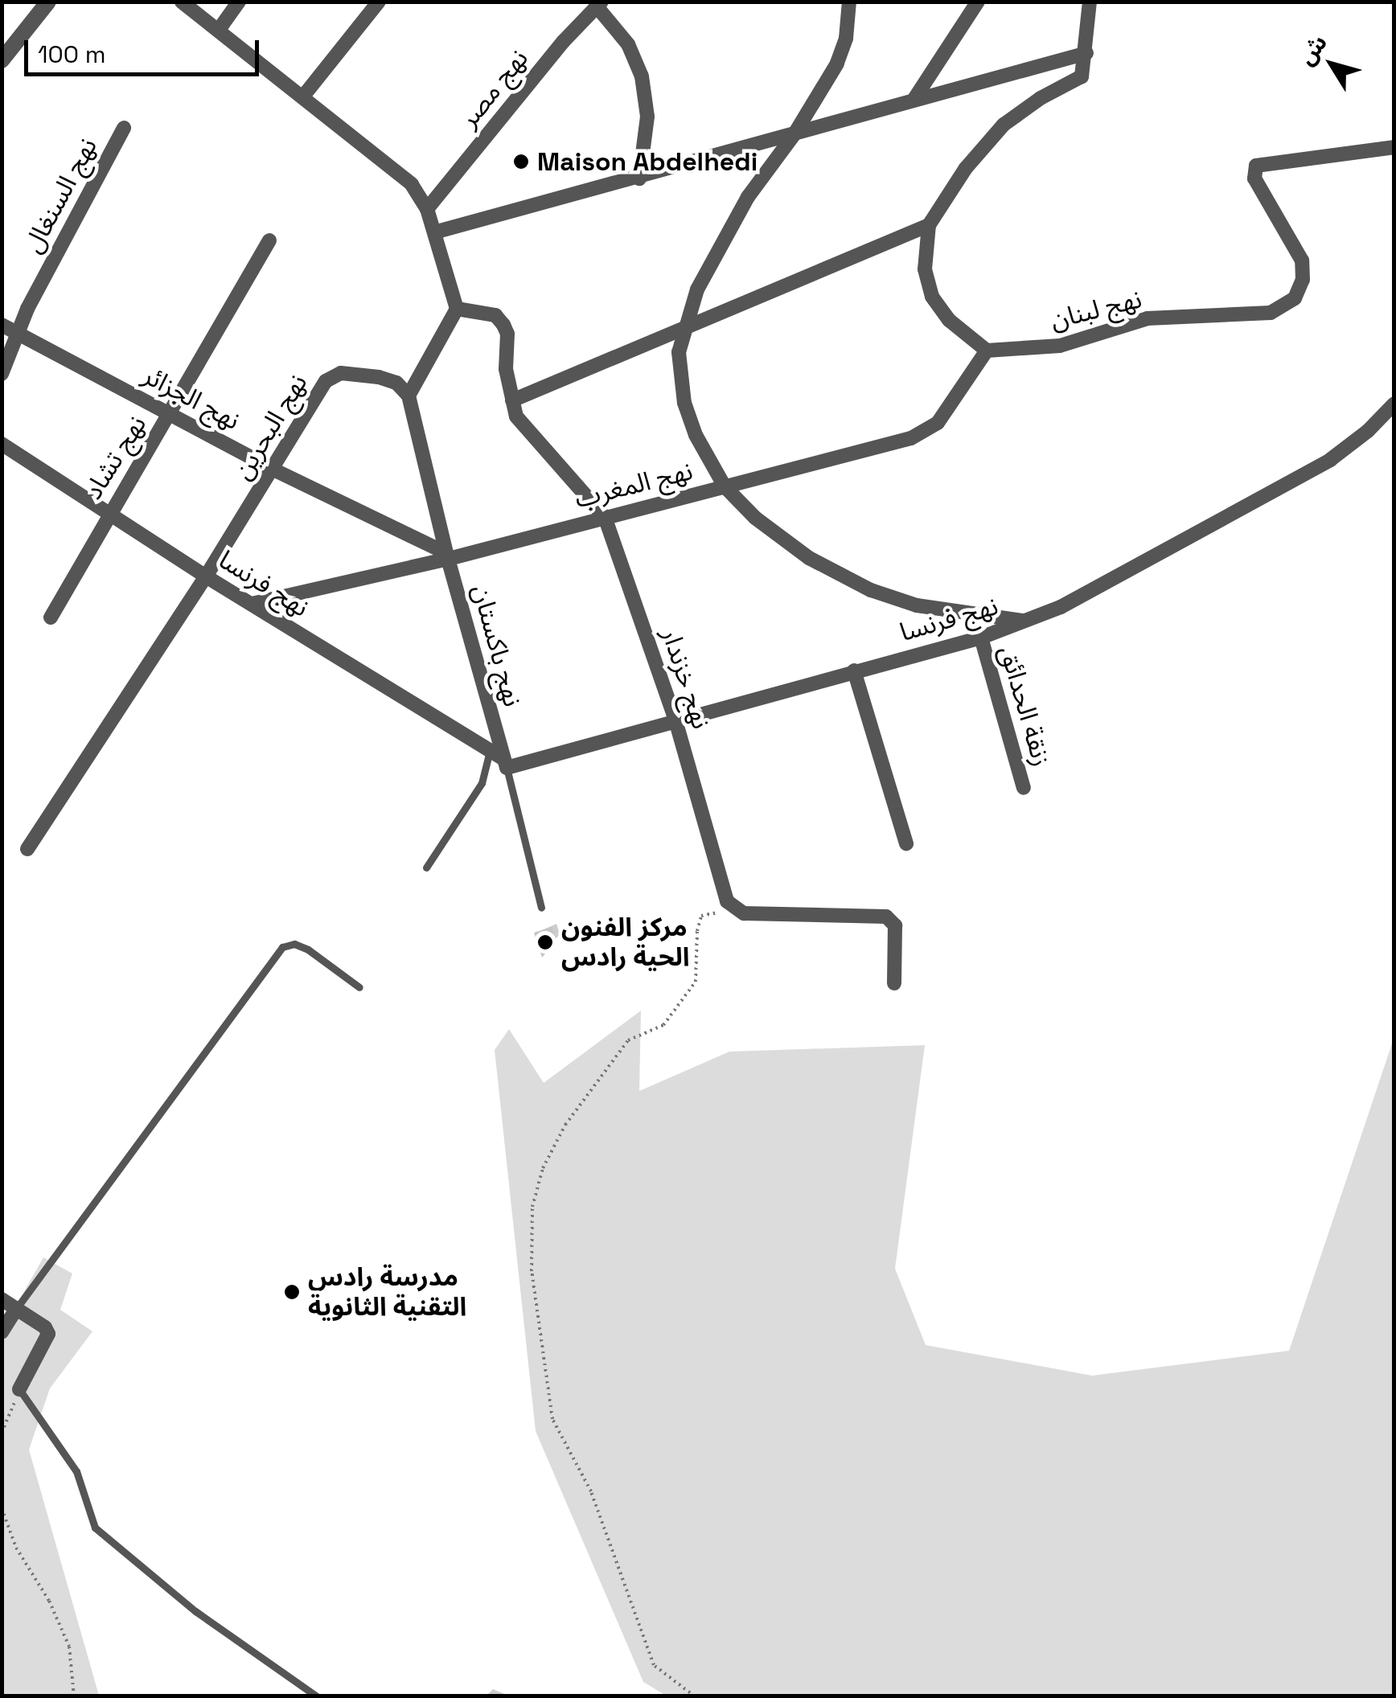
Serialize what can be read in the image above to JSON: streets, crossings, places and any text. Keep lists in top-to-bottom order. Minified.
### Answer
{"streets":{"street":["نهج مصر","نهج السنغال","نهج لبنان","نهج الجزائر","نهج البحرين","نهج تشاد","نهج المغرب","نهج فرنسا","نهج باكستان","نهج خزندار","زنقة الحدائق"]},"crossings":[["نهج السنغال","نهج الجزائر"],["نهج لبنان","نهج المغرب"],["نهج الجزائر","نهج البحرين"],["نهج الجزائر","نهج تشاد"],["نهج الجزائر","نهج المغرب"],["نهج الجزائر","نهج باكستان"],["نهج البحرين","نهج فرنسا"],["نهج البحرين","نهج باكستان"],["نهج تشاد","نهج فرنسا"],["نهج المغرب","نهج فرنسا"],["نهج المغرب","نهج باكستان"],["نهج المغرب","نهج خزندار"],["نهج فرنسا","نهج باكستان"],["نهج فرنسا","نهج خزندار"],["نهج فرنسا","زنقة الحدائق"]],"places":["Maison Abdelhedi","مركز الفنون الحية رادس","مدرسة رادس التقنية الثانوية"],"scale_bar":"100 m","north":"top left"}
